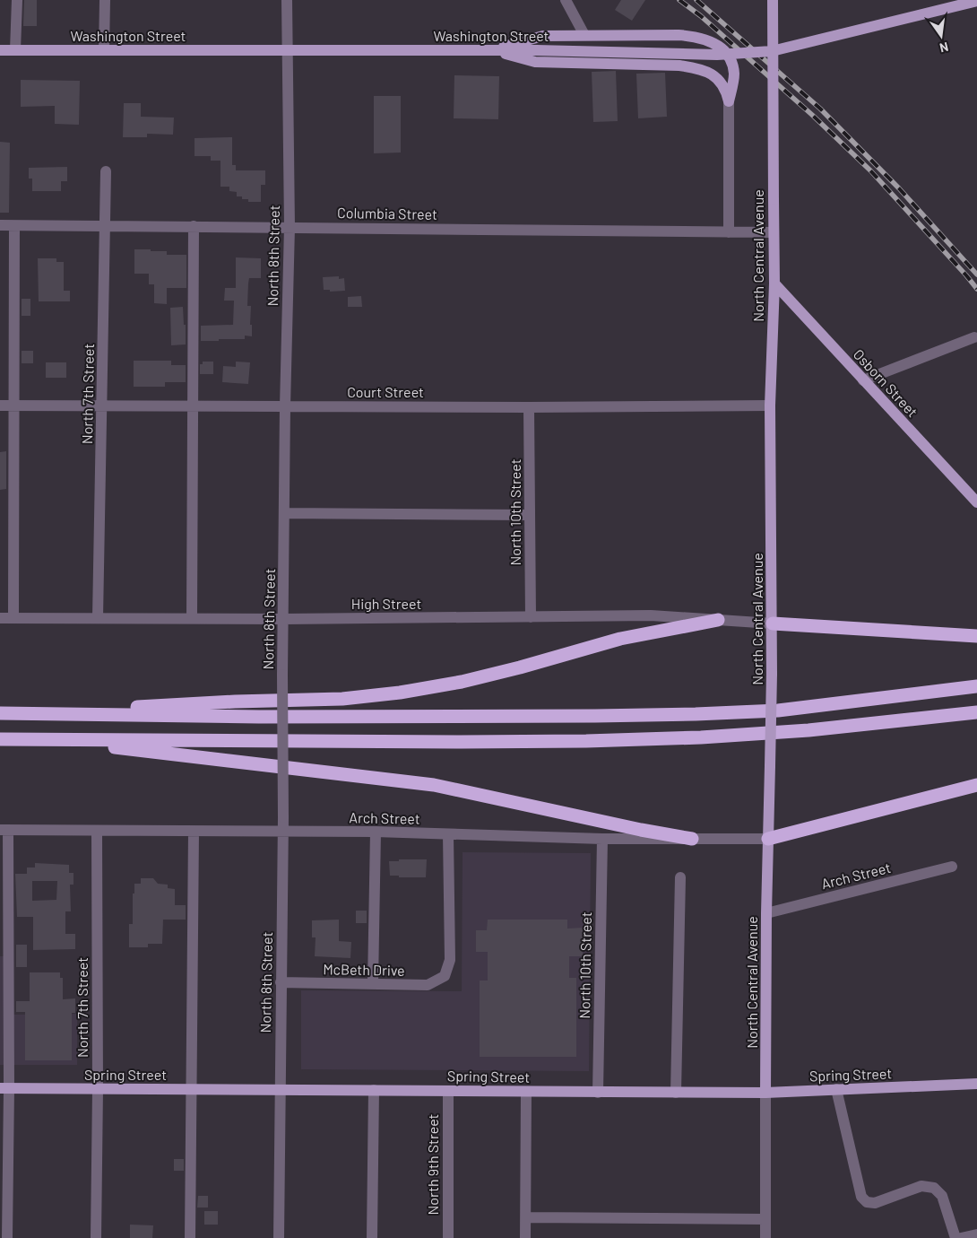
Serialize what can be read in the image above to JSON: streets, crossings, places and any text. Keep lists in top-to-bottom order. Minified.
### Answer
{"streets":{"main road":["Washington Street","North Central Avenue","Osborn Street","Spring Street"],"street":["Columbia Street","North 8th Street","Court Street","North 7th Street","North 10th Street","High Street","Arch Street","McBeth Drive","North 9th Street"]},"crossings":[["Washington Street","North 8th Street"],["Washington Street","North Central Avenue"],["Columbia Street","North 8th Street"],["Columbia Street","North Central Avenue"],["Columbia Street","North 7th Street"],["North 8th Street","Court Street"],["North 8th Street","High Street"],["North 8th Street","Arch Street"],["North 8th Street","McBeth Drive"],["North 8th Street","Spring Street"],["North Central Avenue","Osborn Street"],["North Central Avenue","Court Street"],["North Central Avenue","High Street"],["North Central Avenue","Arch Street"],["North Central Avenue","Spring Street"],["Court Street","North 7th Street"],["Court Street","North 10th Street"],["North 7th Street","High Street"],["North 7th Street","Arch Street"],["North 7th Street","Spring Street"],["North 10th Street","High Street"],["North 10th Street","Arch Street"],["North 10th Street","Spring Street"],["Arch Street","McBeth Drive"],["Spring Street","North 9th Street"]],"north":"bottom"}
